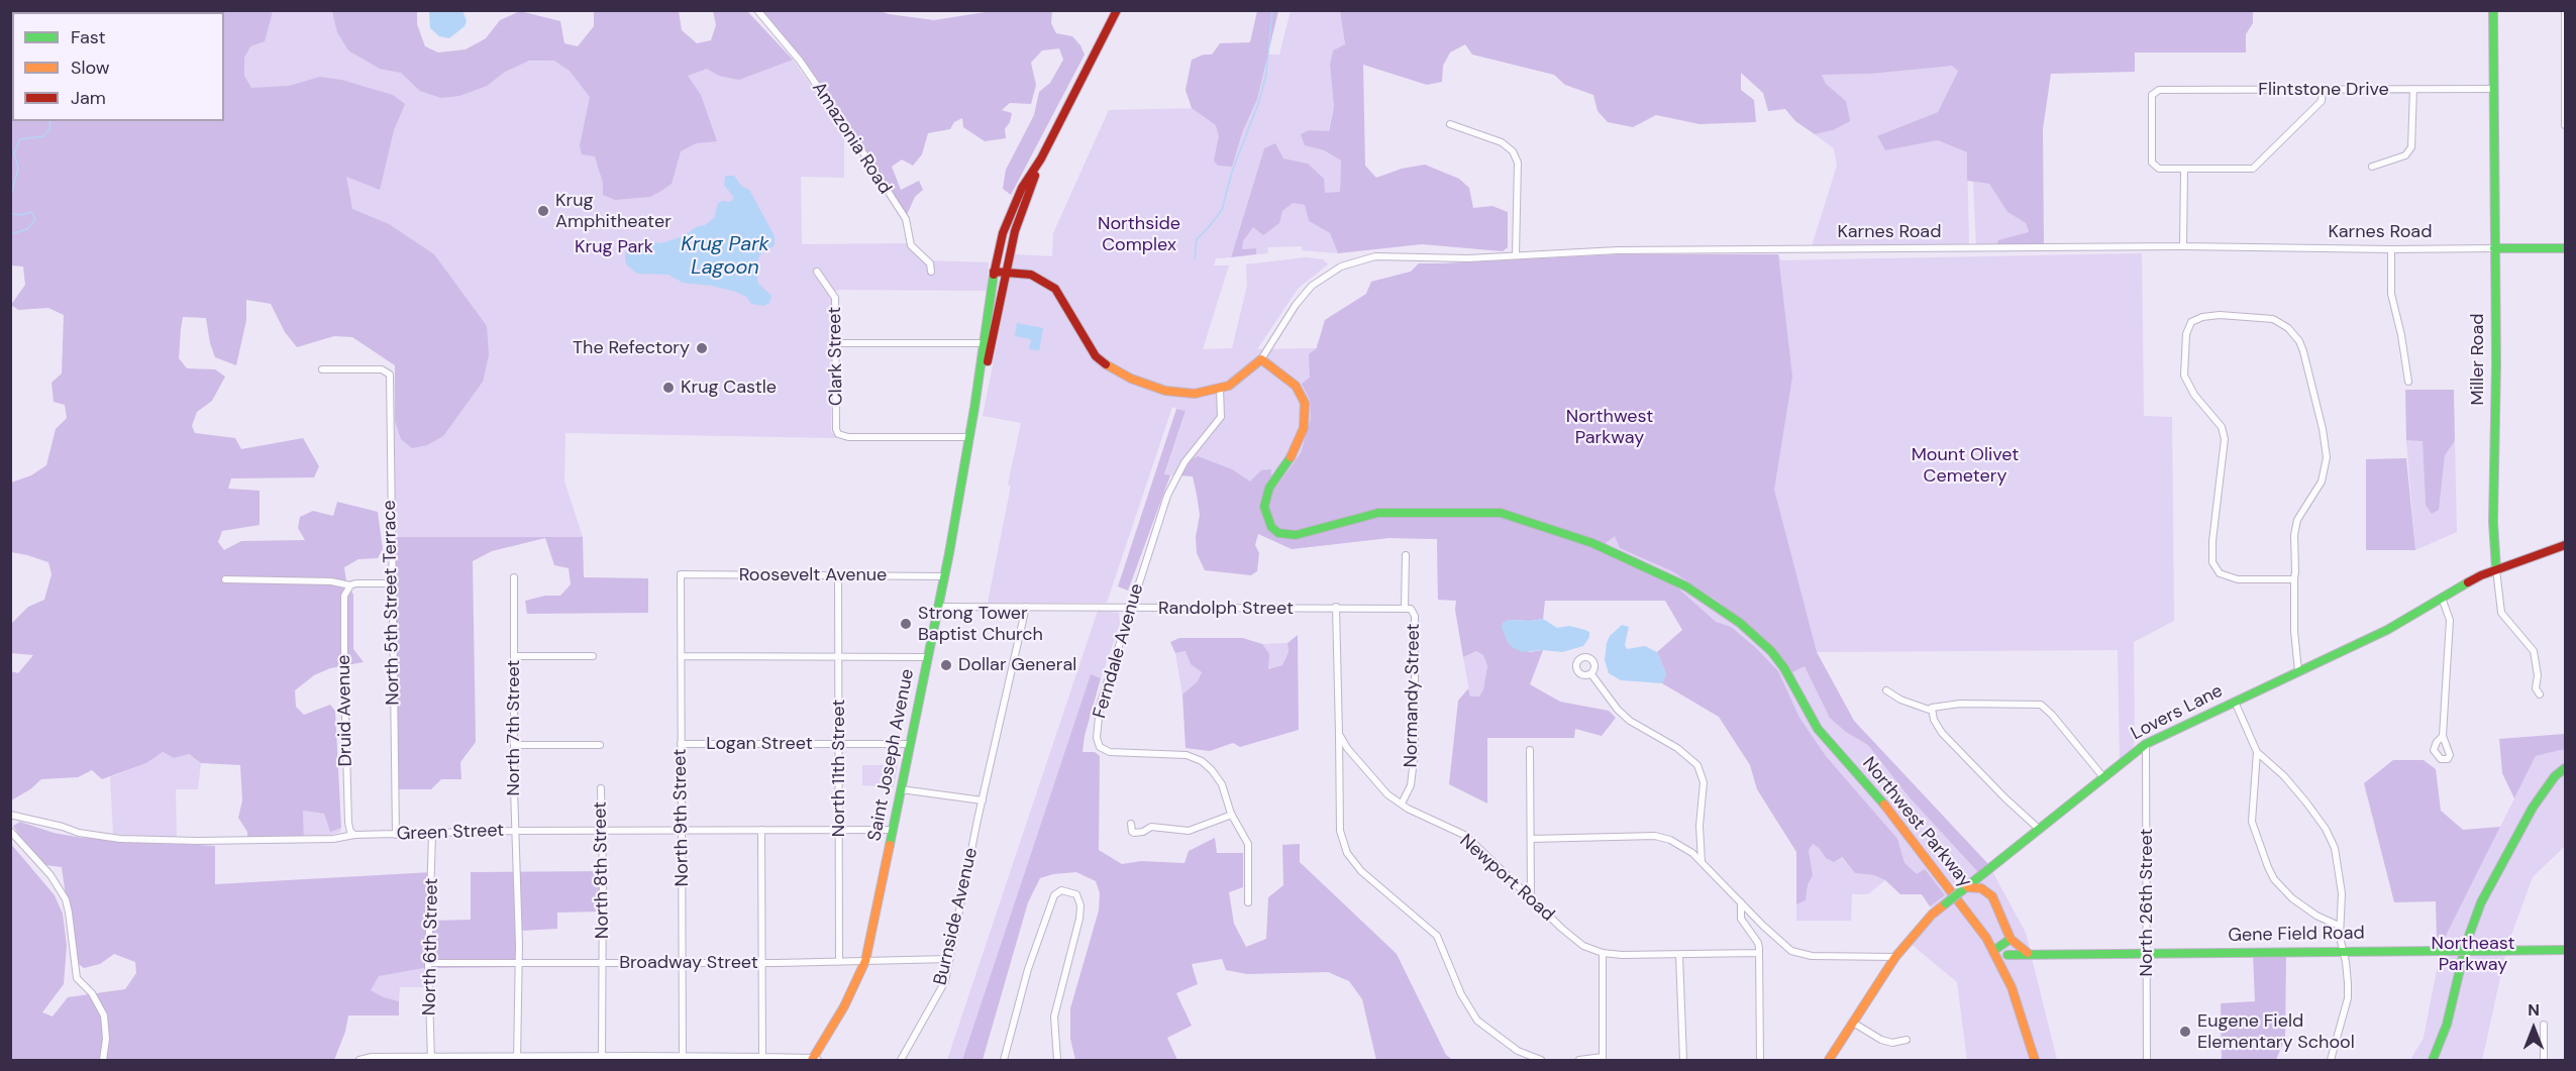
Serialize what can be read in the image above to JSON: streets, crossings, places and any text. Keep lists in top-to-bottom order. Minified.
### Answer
{"streets":{"street":["Flintstone Drive","Amazonia Road","Karnes Road","Clark Street","Miller Road","Roosevelt Avenue","North 5th Street Terrace","Randolph Street","Ferndale Avenue","Normandy Street","Druid Avenue","Lovers Lane","North 7th Street","Logan Street","Saint Joseph Avenue","North 11th Street","North 9th Street","Northwest Parkway","Green Street","North 8th Street","Newport Road","North 26th Street","Burnside Avenue","Gene Field Road","North 6th Street","Broadway Street"]},"crossings":[["Flintstone Drive","Miller Road"],["Karnes Road","Miller Road"],["Karnes Road","Northwest Parkway"],["Clark Street","Saint Joseph Avenue"],["Miller Road","Lovers Lane"],["Roosevelt Avenue","Saint Joseph Avenue"],["Roosevelt Avenue","North 11th Street"],["Roosevelt Avenue","North 9th Street"],["North 5th Street Terrace","Green Street"],["Randolph Street","Ferndale Avenue"],["Randolph Street","Normandy Street"],["Randolph Street","Saint Joseph Avenue"],["Randolph Street","Burnside Avenue"],["Normandy Street","Newport Road"],["Druid Avenue","Green Street"],["Lovers Lane","North 26th Street"],["North 7th Street","Green Street"],["North 7th Street","Broadway Street"],["Logan Street","Saint Joseph Avenue"],["Logan Street","North 11th Street"],["Logan Street","North 9th Street"],["Saint Joseph Avenue","Green Street"],["Saint Joseph Avenue","Broadway Street"],["North 11th Street","Green Street"],["North 11th Street","Broadway Street"],["North 9th Street","Green Street"],["North 9th Street","Broadway Street"],["Northwest Parkway","Gene Field Road"],["Green Street","North 8th Street"],["Green Street","North 6th Street"],["North 8th Street","Broadway Street"],["North 26th Street","Gene Field Road"],["Burnside Avenue","Broadway Street"],["North 6th Street","Broadway Street"]],"water":["Krug Park Lagoon"],"parks":["Northside Complex","Krug Park","Northwest Parkway","Mount Olivet Cemetery","Northeast Parkway"],"places":["Krug Amphitheater","The Refectory","Krug Castle","Strong Tower Baptist Church","Dollar General","Eugene Field Elementary School"],"legend":["Fast","Slow","Jam"],"north":"top"}
